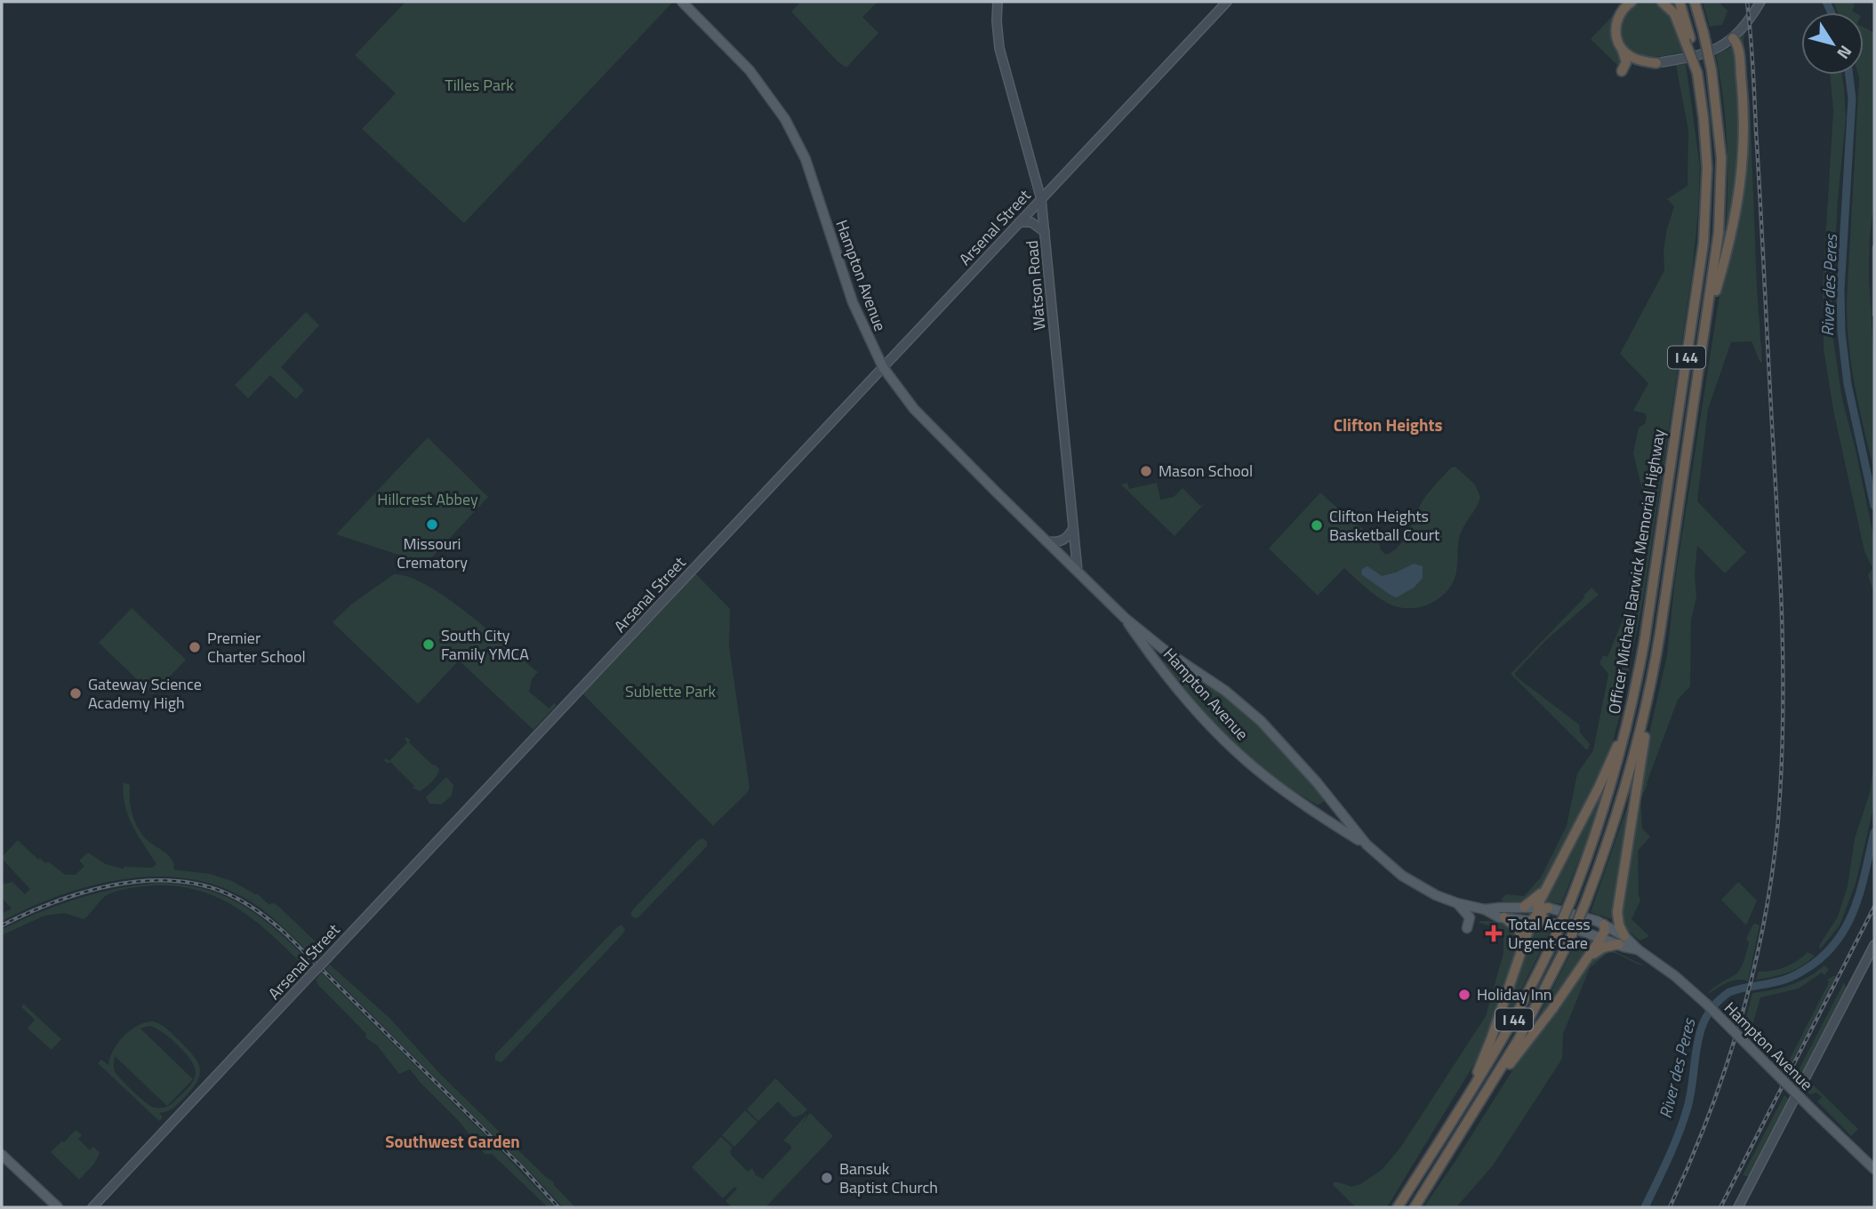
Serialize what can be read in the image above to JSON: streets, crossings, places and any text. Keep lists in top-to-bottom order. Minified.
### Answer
{"streets":{"highway":["I 44","Officer Michael Barwick Memorial Highway"],"main road":["Arsenal Street","Hampton Avenue","Watson Road"]},"crossings":[["Arsenal Street","Hampton Avenue"],["Arsenal Street","Watson Road"],["Hampton Avenue","Watson Road"]],"districts":["Clifton Heights","Southwest Garden"],"water":["River des Peres"],"parks":["Tilles Park","Hillcrest Abbey","Sublette Park"],"places":{"other":["Mason School","Missouri Crematory","Clifton Heights Basketball Court","South City Family YMCA","Premier Charter School","Gateway Science Academy High","Holiday Inn","Bansuk Baptist Church"],"health":["Total Access Urgent Care"]},"north":"bottom right"}
